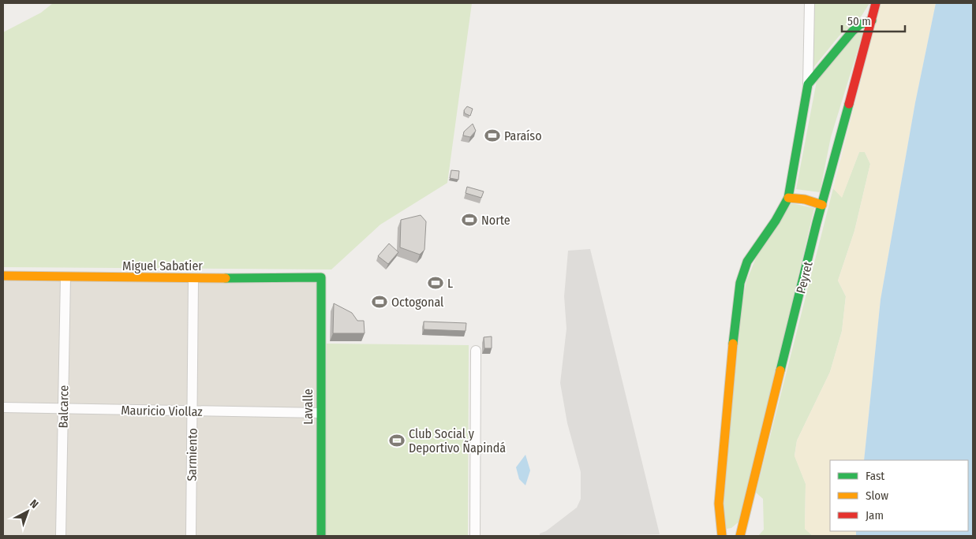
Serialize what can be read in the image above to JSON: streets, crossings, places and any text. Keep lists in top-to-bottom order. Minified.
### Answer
{"streets":{"street":["Miguel Sabatier","Peyret","Balcarce","Lavalle","Mauricio Viollaz","Sarmiento"]},"crossings":[["Miguel Sabatier","Balcarce"],["Miguel Sabatier","Lavalle"],["Miguel Sabatier","Sarmiento"],["Balcarce","Mauricio Viollaz"],["Lavalle","Mauricio Viollaz"],["Mauricio Viollaz","Sarmiento"]],"places":{"sports":["Paraíso","Norte","L","Octogonal","Club Social y Deportivo Ñapindá"]},"legend":["Fast","Slow","Jam"],"scale_bar":"50 m","north":"top right"}
